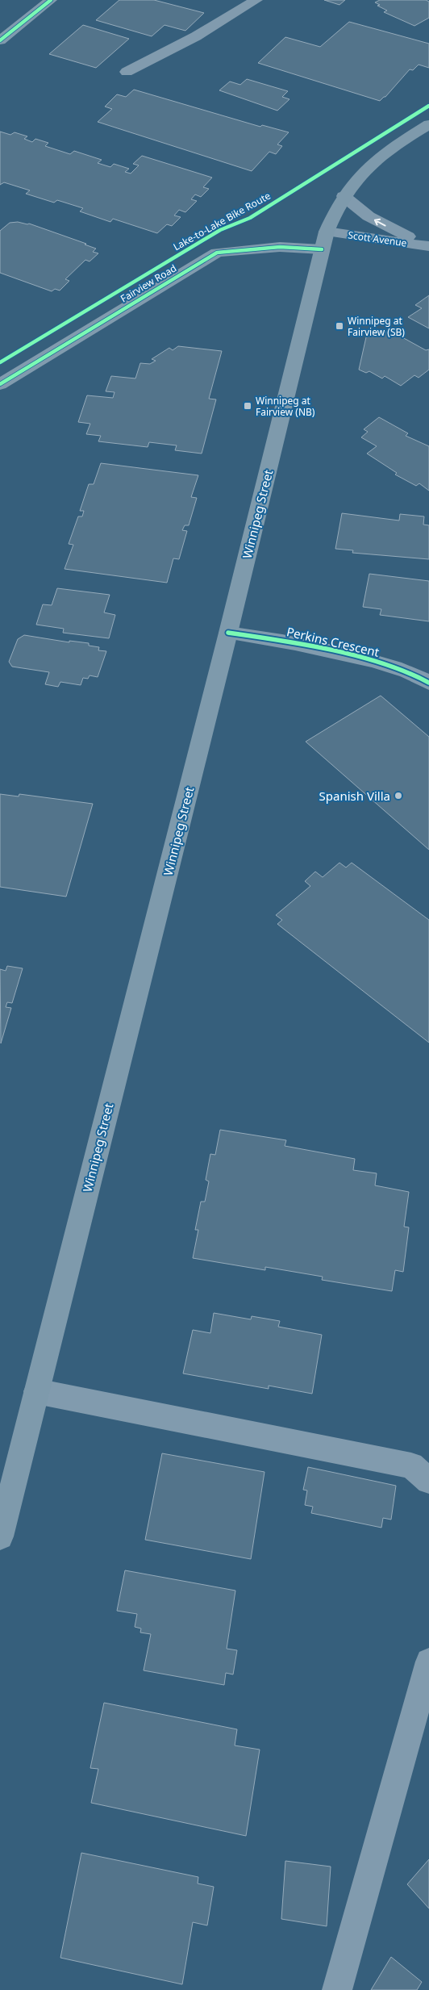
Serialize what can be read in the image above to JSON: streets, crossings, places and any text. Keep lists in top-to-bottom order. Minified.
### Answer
{"streets":{"main road":["Winnipeg Street"],"street":["Scott Avenue","Fairview Road","Perkins Crescent"],"cycle path":["Lake-to-Lake Bike Route"]},"crossings":[["Scott Avenue","Fairview Road"],["Scott Avenue","Winnipeg Street"],["Fairview Road","Winnipeg Street"],["Winnipeg Street","Perkins Crescent"]],"one_way":["Scott Avenue"],"places":{"transit":["Winnipeg at Fairview (SB)","Winnipeg at Fairview (NB)"],"other":["Spanish Villa"]}}
